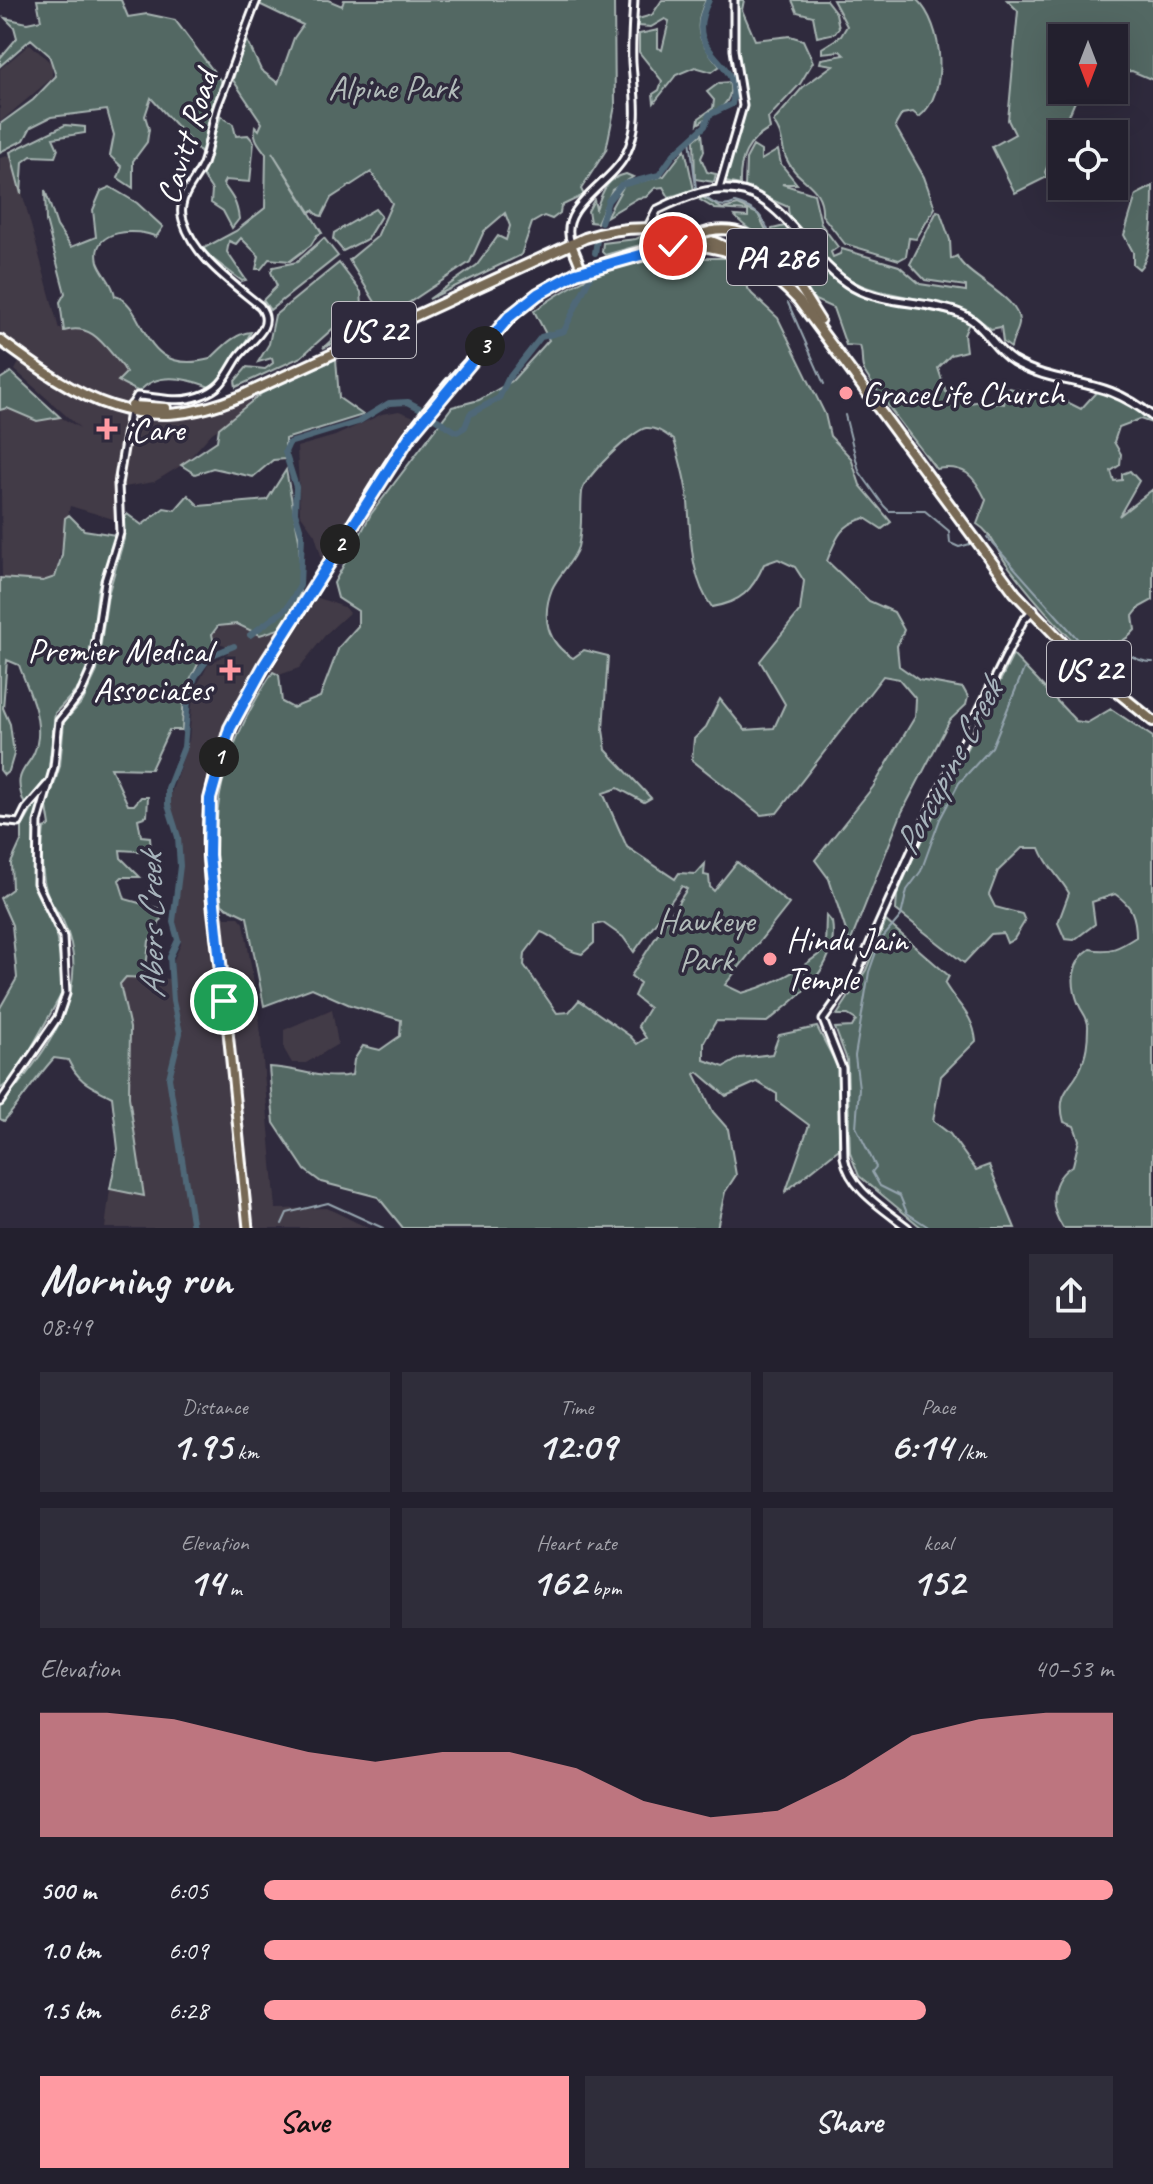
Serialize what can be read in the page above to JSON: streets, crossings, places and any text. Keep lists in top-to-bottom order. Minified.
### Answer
{"streets":{"highway":["US 22"],"main road":["PA 286"],"street":["Cavitt Road"]},"crossings":[["Cavitt Road","US 22"],["PA 286","US 22"]],"water":["Porcupine Creek","Abers Creek"],"parks":["Alpine Park","Hawkeye Park"],"places":{"other":["GraceLife Church","Hindu Jain Temple"],"health":["iCare","Premier Medical Associates"]},"north":"bottom","page":{"pins":["3","2","1"],"heading":["Morning run","08:49"],"stats":[["Distance","1.95 km"],["Time","12:09"],["Pace","6:14 /km"],["Elevation","14 m"],["Heart rate","162 bpm"],["kcal","152"]],"chart":["Elevation","40–53 m"],"list":[{"name":"500 m","note":"6:05"},{"name":"1.0 km","note":"6:09"},{"name":"1.5 km","note":"6:28"}],"buttons":["Save","Share"]}}
